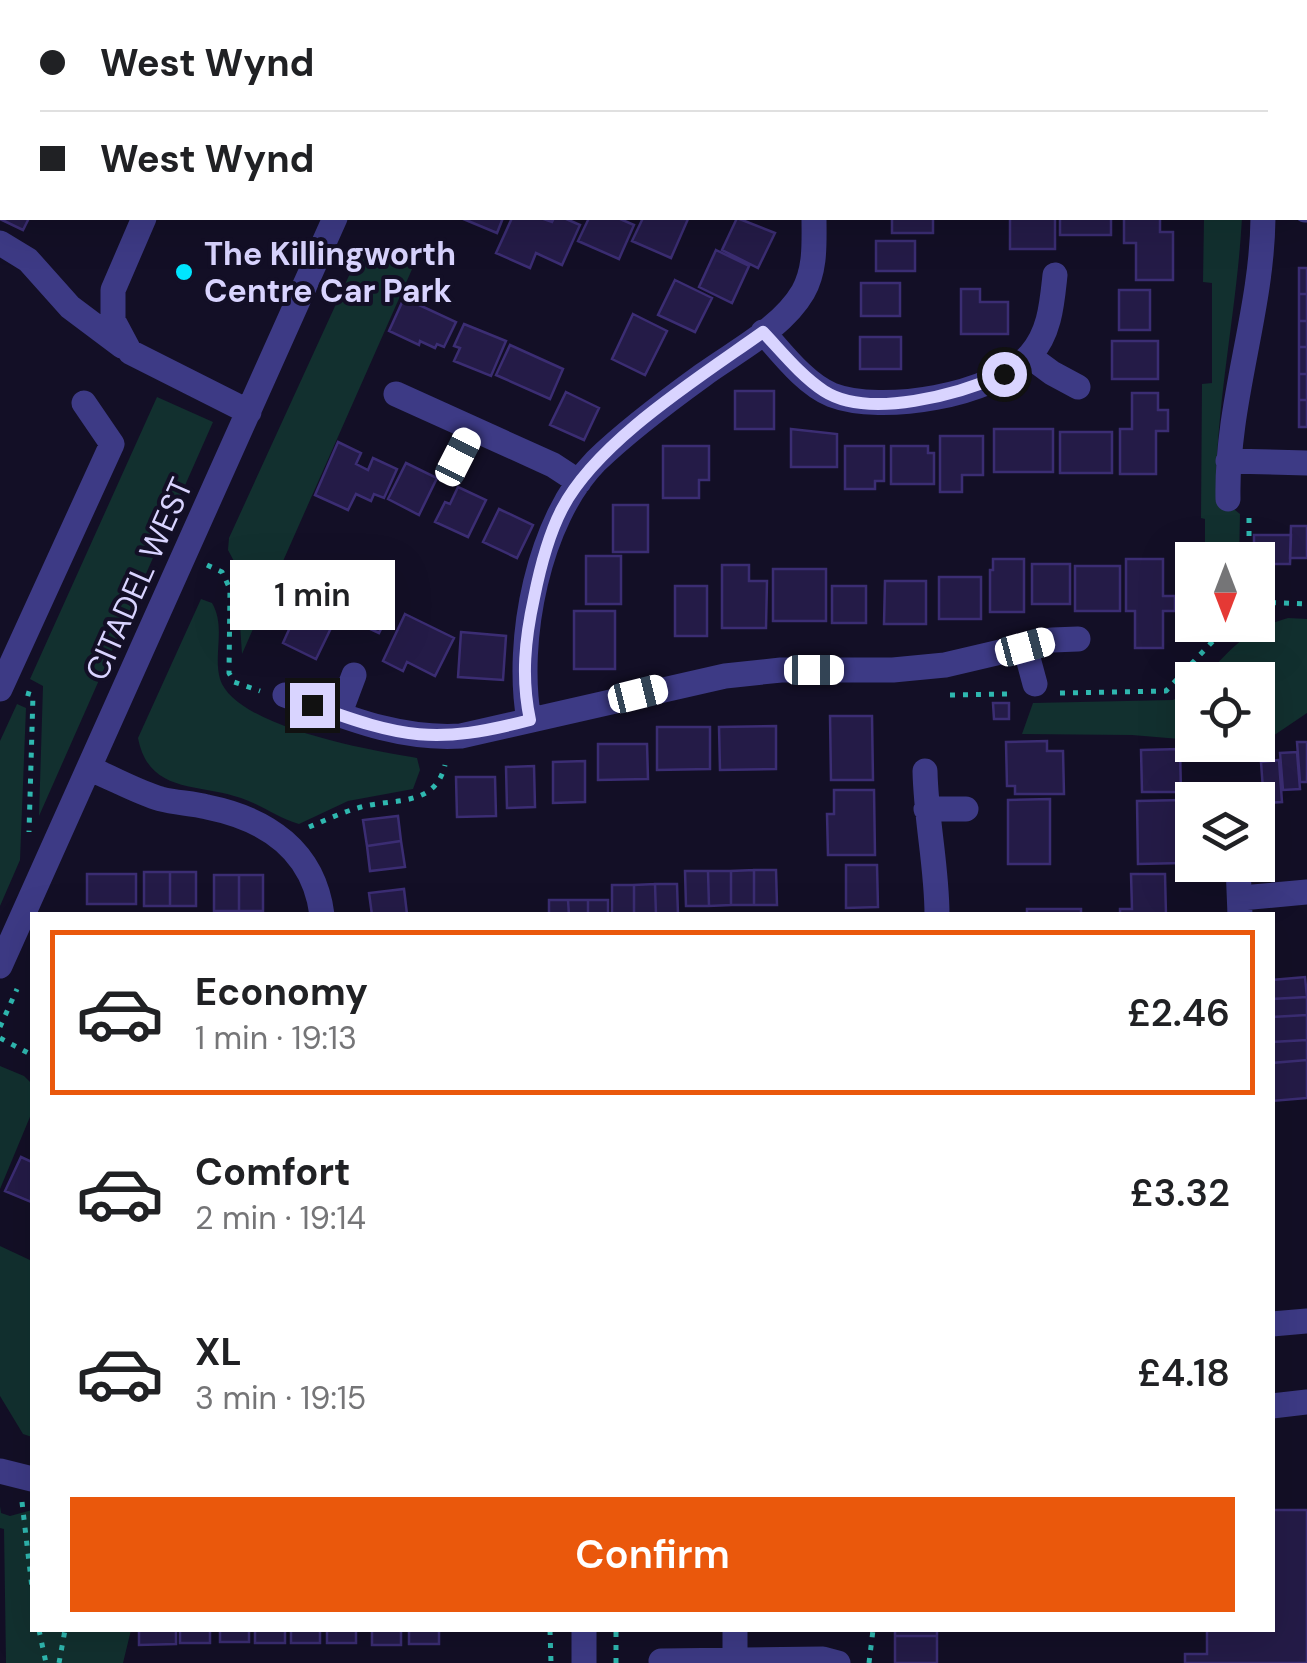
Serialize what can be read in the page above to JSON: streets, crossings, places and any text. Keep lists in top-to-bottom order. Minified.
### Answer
{"streets":{"street":["CITADEL WEST"]},"places":["The Killingworth Centre Car Park"],"north":"bottom","page":{"banner":["West Wynd","West Wynd"],"bubble":"1 min","list":[{"name":"Economy","note":"1 min · 19:13","value":"£2.46"},{"name":"Comfort","note":"2 min · 19:14","value":"£3.32"},{"name":"XL","note":"3 min · 19:15","value":"£4.18"}],"buttons":"Confirm"}}
